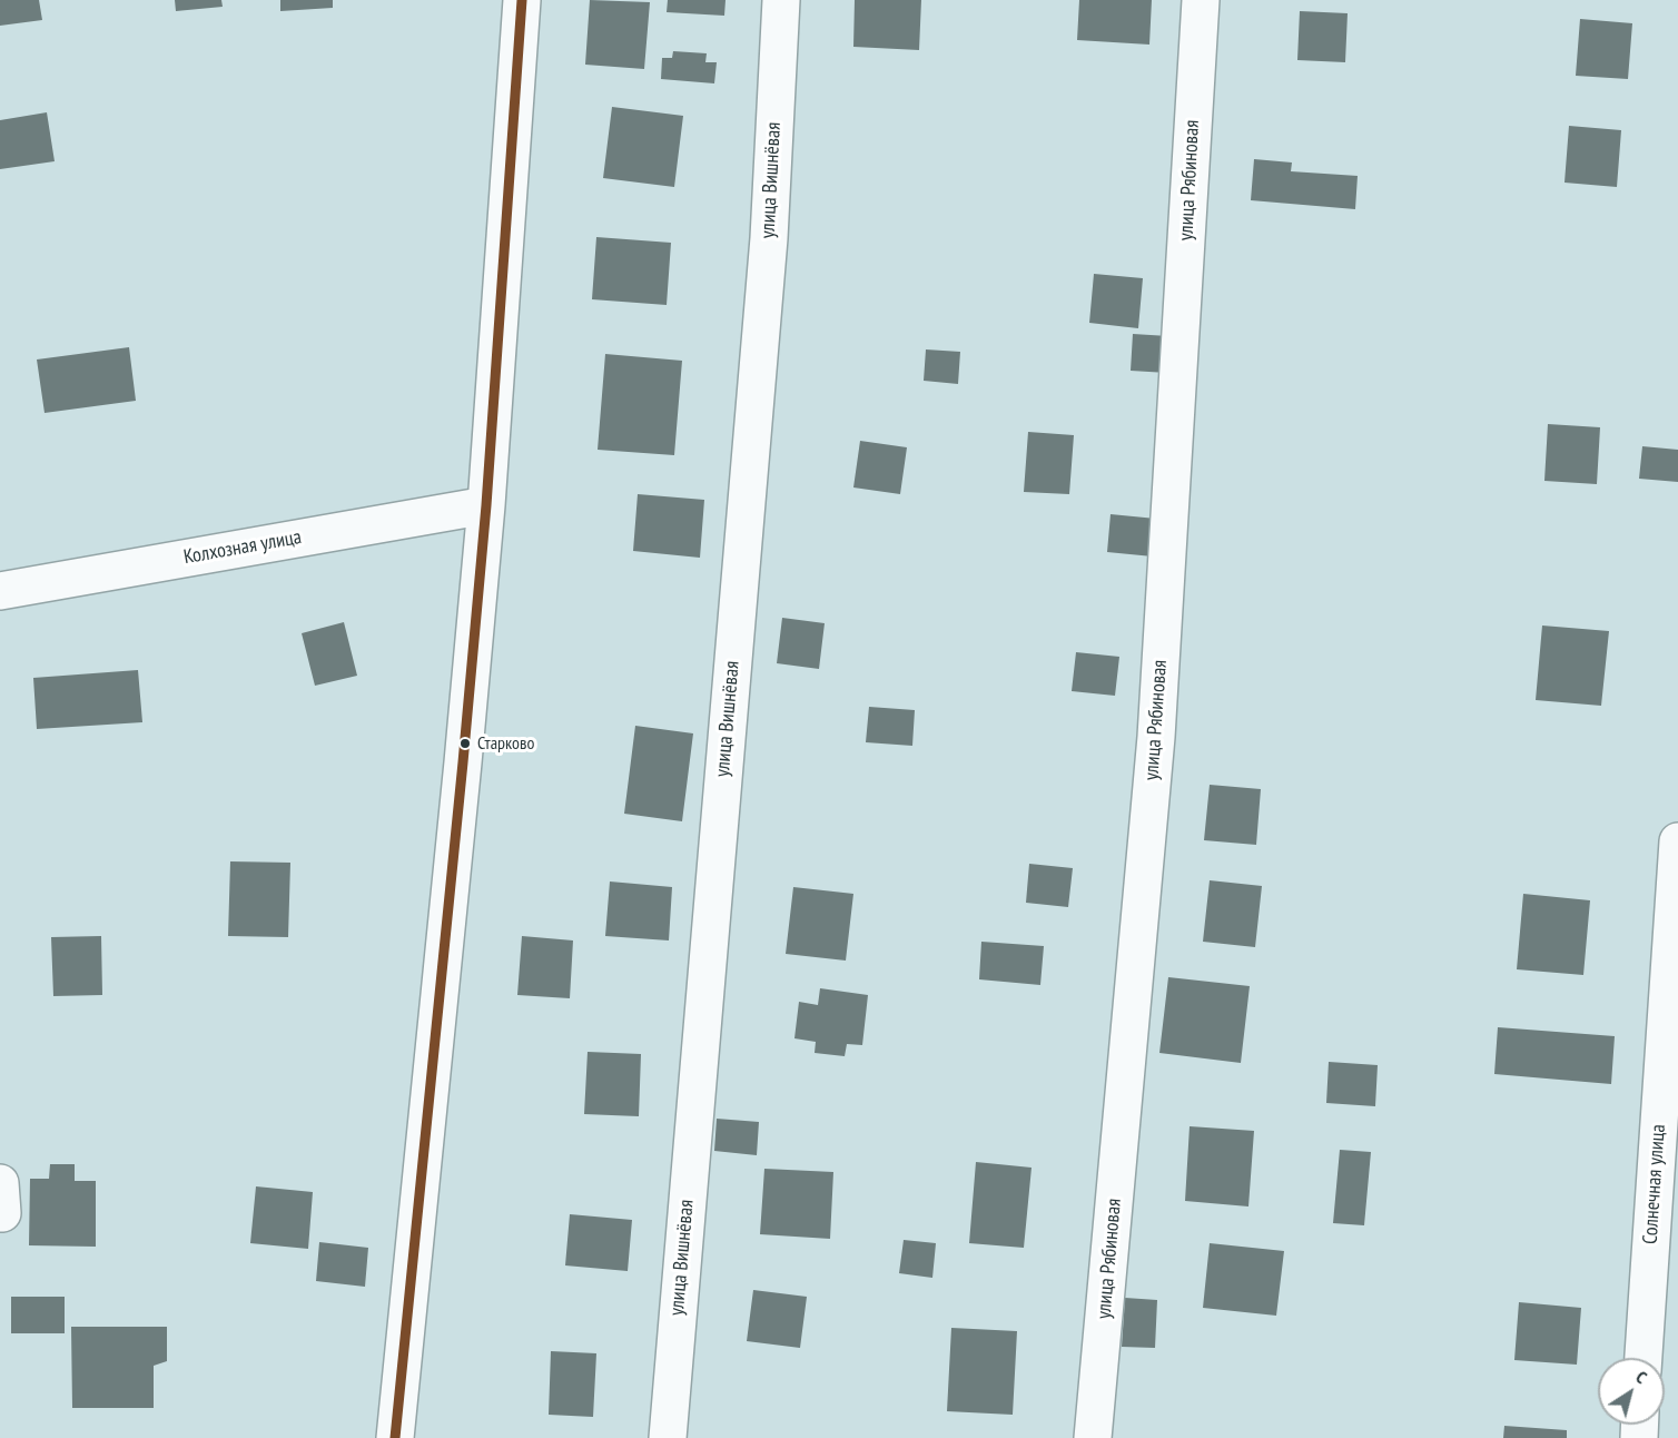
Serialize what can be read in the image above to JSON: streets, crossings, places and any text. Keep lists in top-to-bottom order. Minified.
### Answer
{"streets":{"street":["улица Вишнёвая","улица Рябиновая","Колхозная улица","Солнечная улица"]},"places":["Старково"],"north":"top right"}
